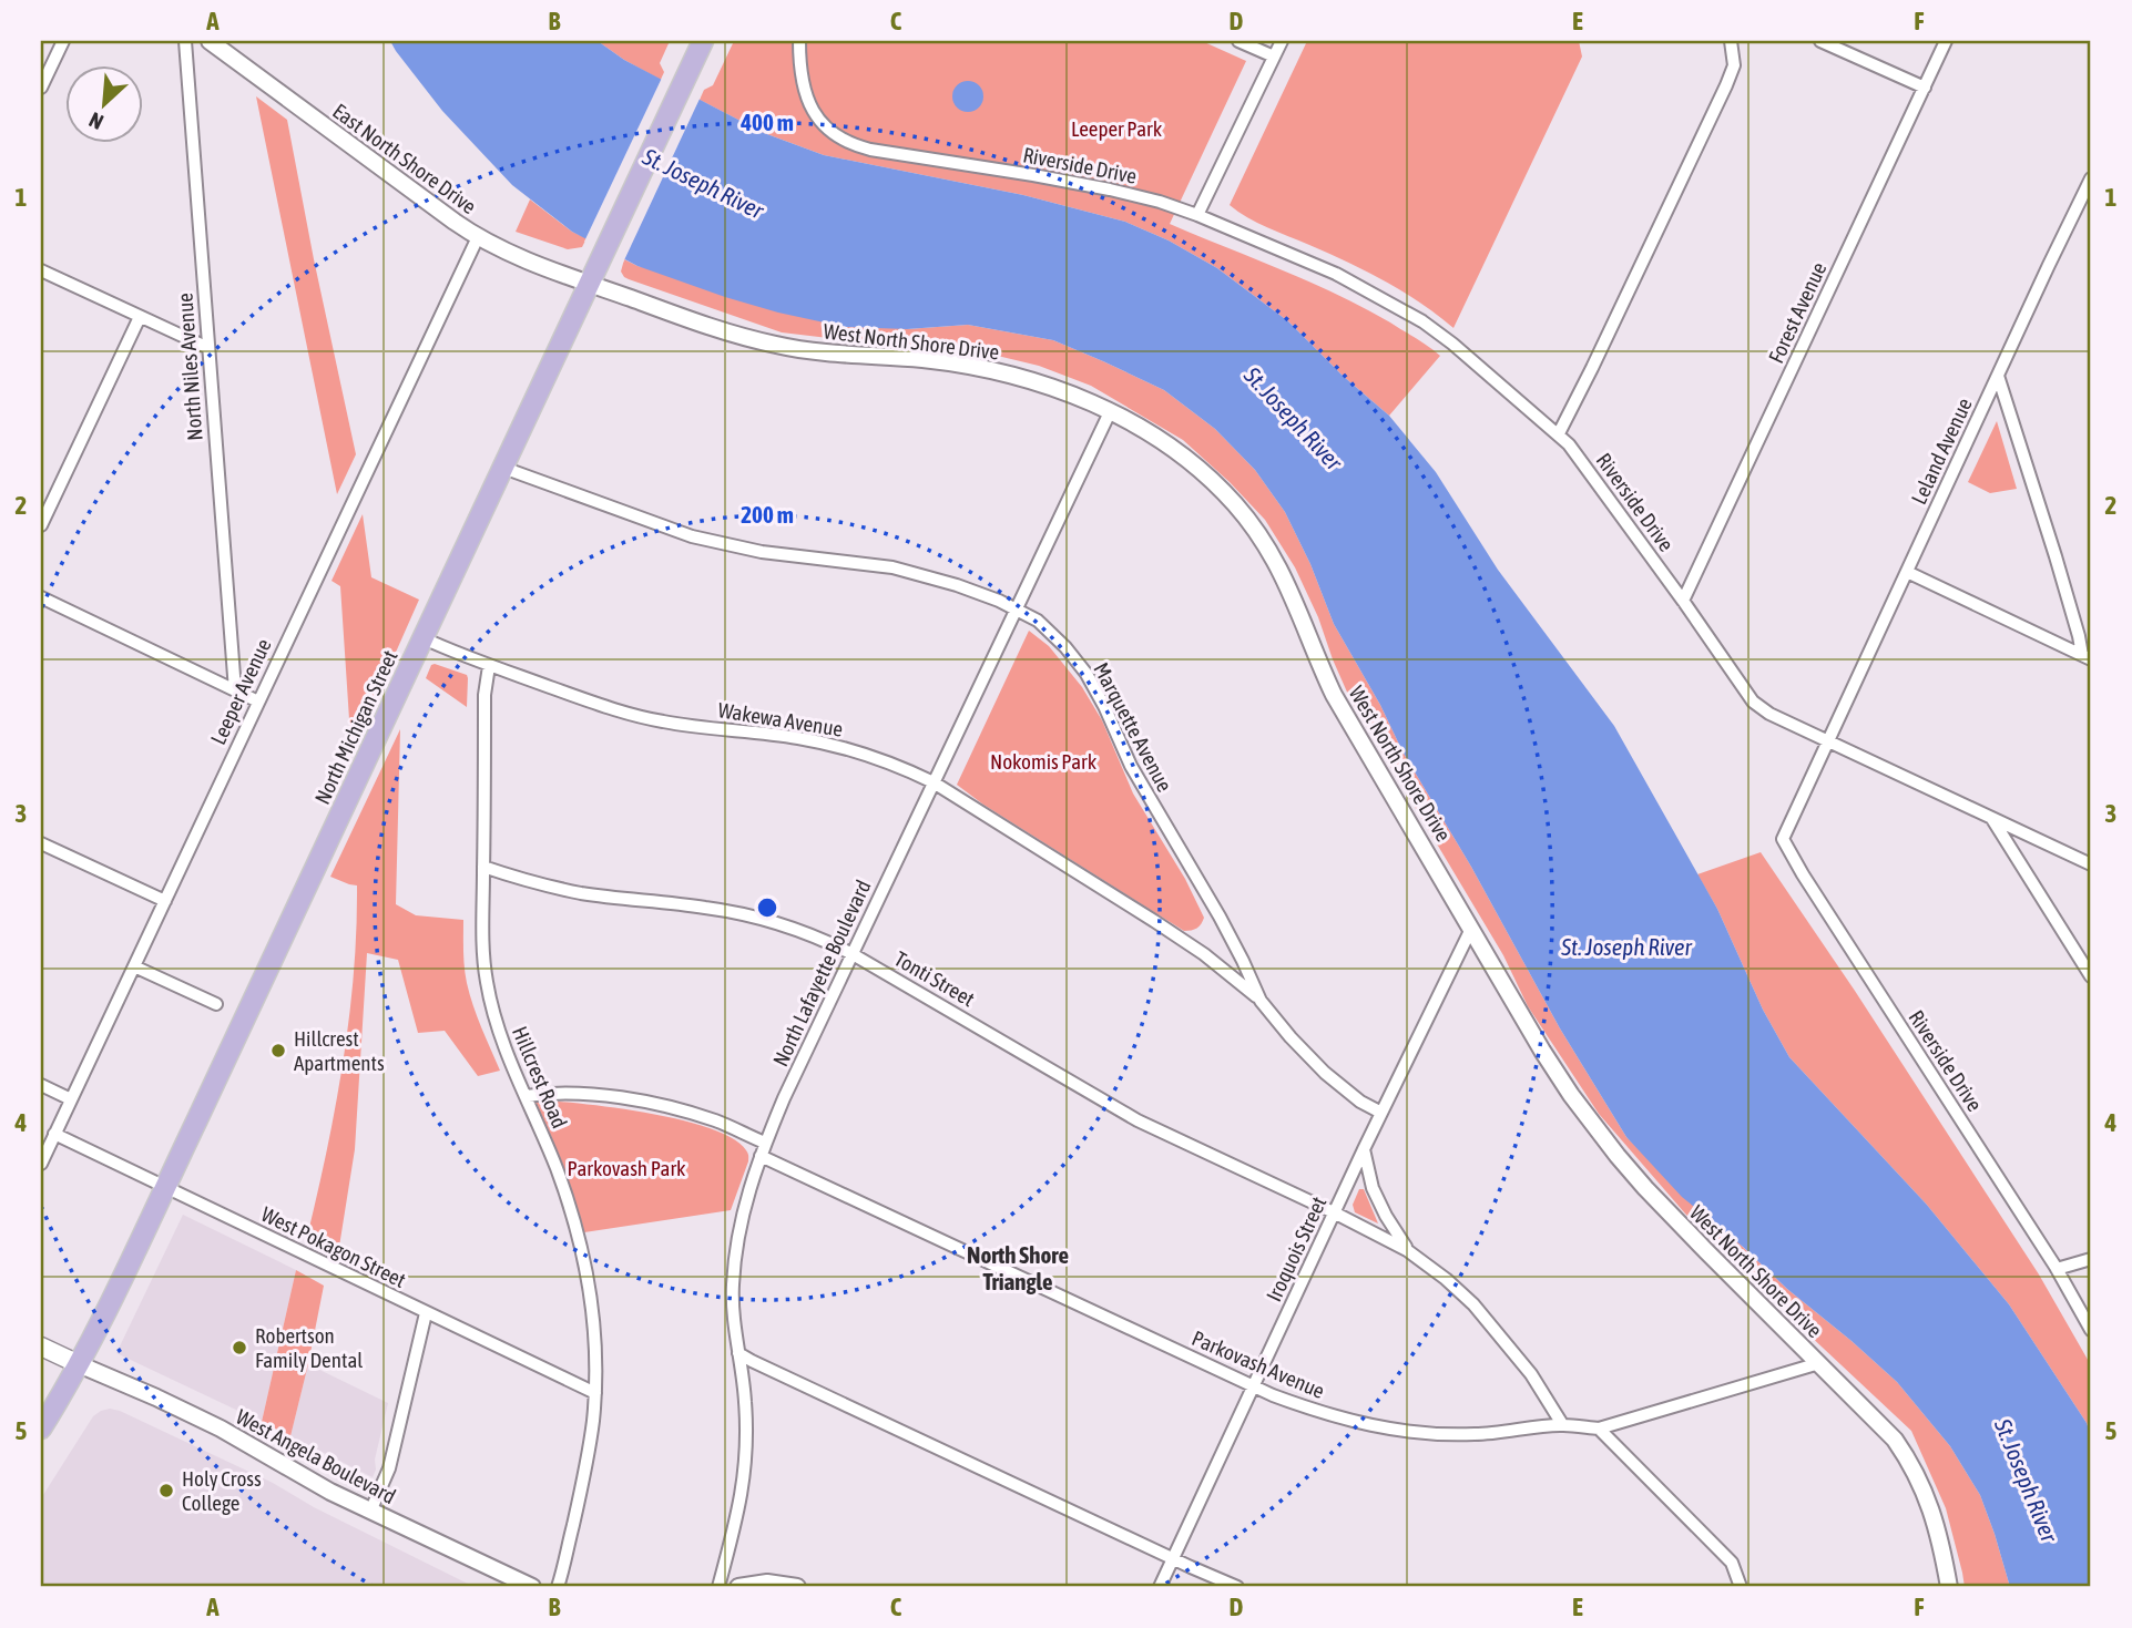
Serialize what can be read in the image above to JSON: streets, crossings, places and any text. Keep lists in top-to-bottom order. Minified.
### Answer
{"streets":{"main road":["North Michigan Street"],"street":["East North Shore Drive","Riverside Drive","Forest Avenue","West North Shore Drive","North Niles Avenue","Leland Avenue","Leeper Avenue","Wakewa Avenue","Marquette Avenue","North Lafayette Boulevard","Tonti Street","Hillcrest Road","West Pokagon Street","Iroquois Street","Parkovash Avenue","West Angela Boulevard"]},"crossings":[["East North Shore Drive","West North Shore Drive"],["East North Shore Drive","Leeper Avenue"],["East North Shore Drive","North Michigan Street"],["Riverside Drive","Forest Avenue"],["Riverside Drive","Leland Avenue"],["West North Shore Drive","North Michigan Street"],["West North Shore Drive","North Lafayette Boulevard"],["West North Shore Drive","Iroquois Street"],["West North Shore Drive","Parkovash Avenue"],["Leeper Avenue","West Pokagon Street"],["Wakewa Avenue","North Michigan Street"],["Wakewa Avenue","Marquette Avenue"],["Wakewa Avenue","North Lafayette Boulevard"],["Wakewa Avenue","Hillcrest Road"],["North Michigan Street","Marquette Avenue"],["North Michigan Street","West Pokagon Street"],["North Michigan Street","West Angela Boulevard"],["Marquette Avenue","North Lafayette Boulevard"],["Marquette Avenue","Iroquois Street"],["North Lafayette Boulevard","Tonti Street"],["North Lafayette Boulevard","Parkovash Avenue"],["Tonti Street","Hillcrest Road"],["Tonti Street","Iroquois Street"],["Hillcrest Road","West Pokagon Street"],["Hillcrest Road","Parkovash Avenue"],["Iroquois Street","Parkovash Avenue"]],"districts":["North Shore Triangle"],"water":["St. Joseph River"],"parks":["Leeper Park","Nokomis Park","Parkovash Park"],"places":["Hillcrest Apartments","Robertson Family Dental","Holy Cross College"],"north":"bottom left","grid":{"columns":["A","B","C","D","E","F"],"rows":["1","2","3","4","5"]},"rings":["400 m","200 m"]}
